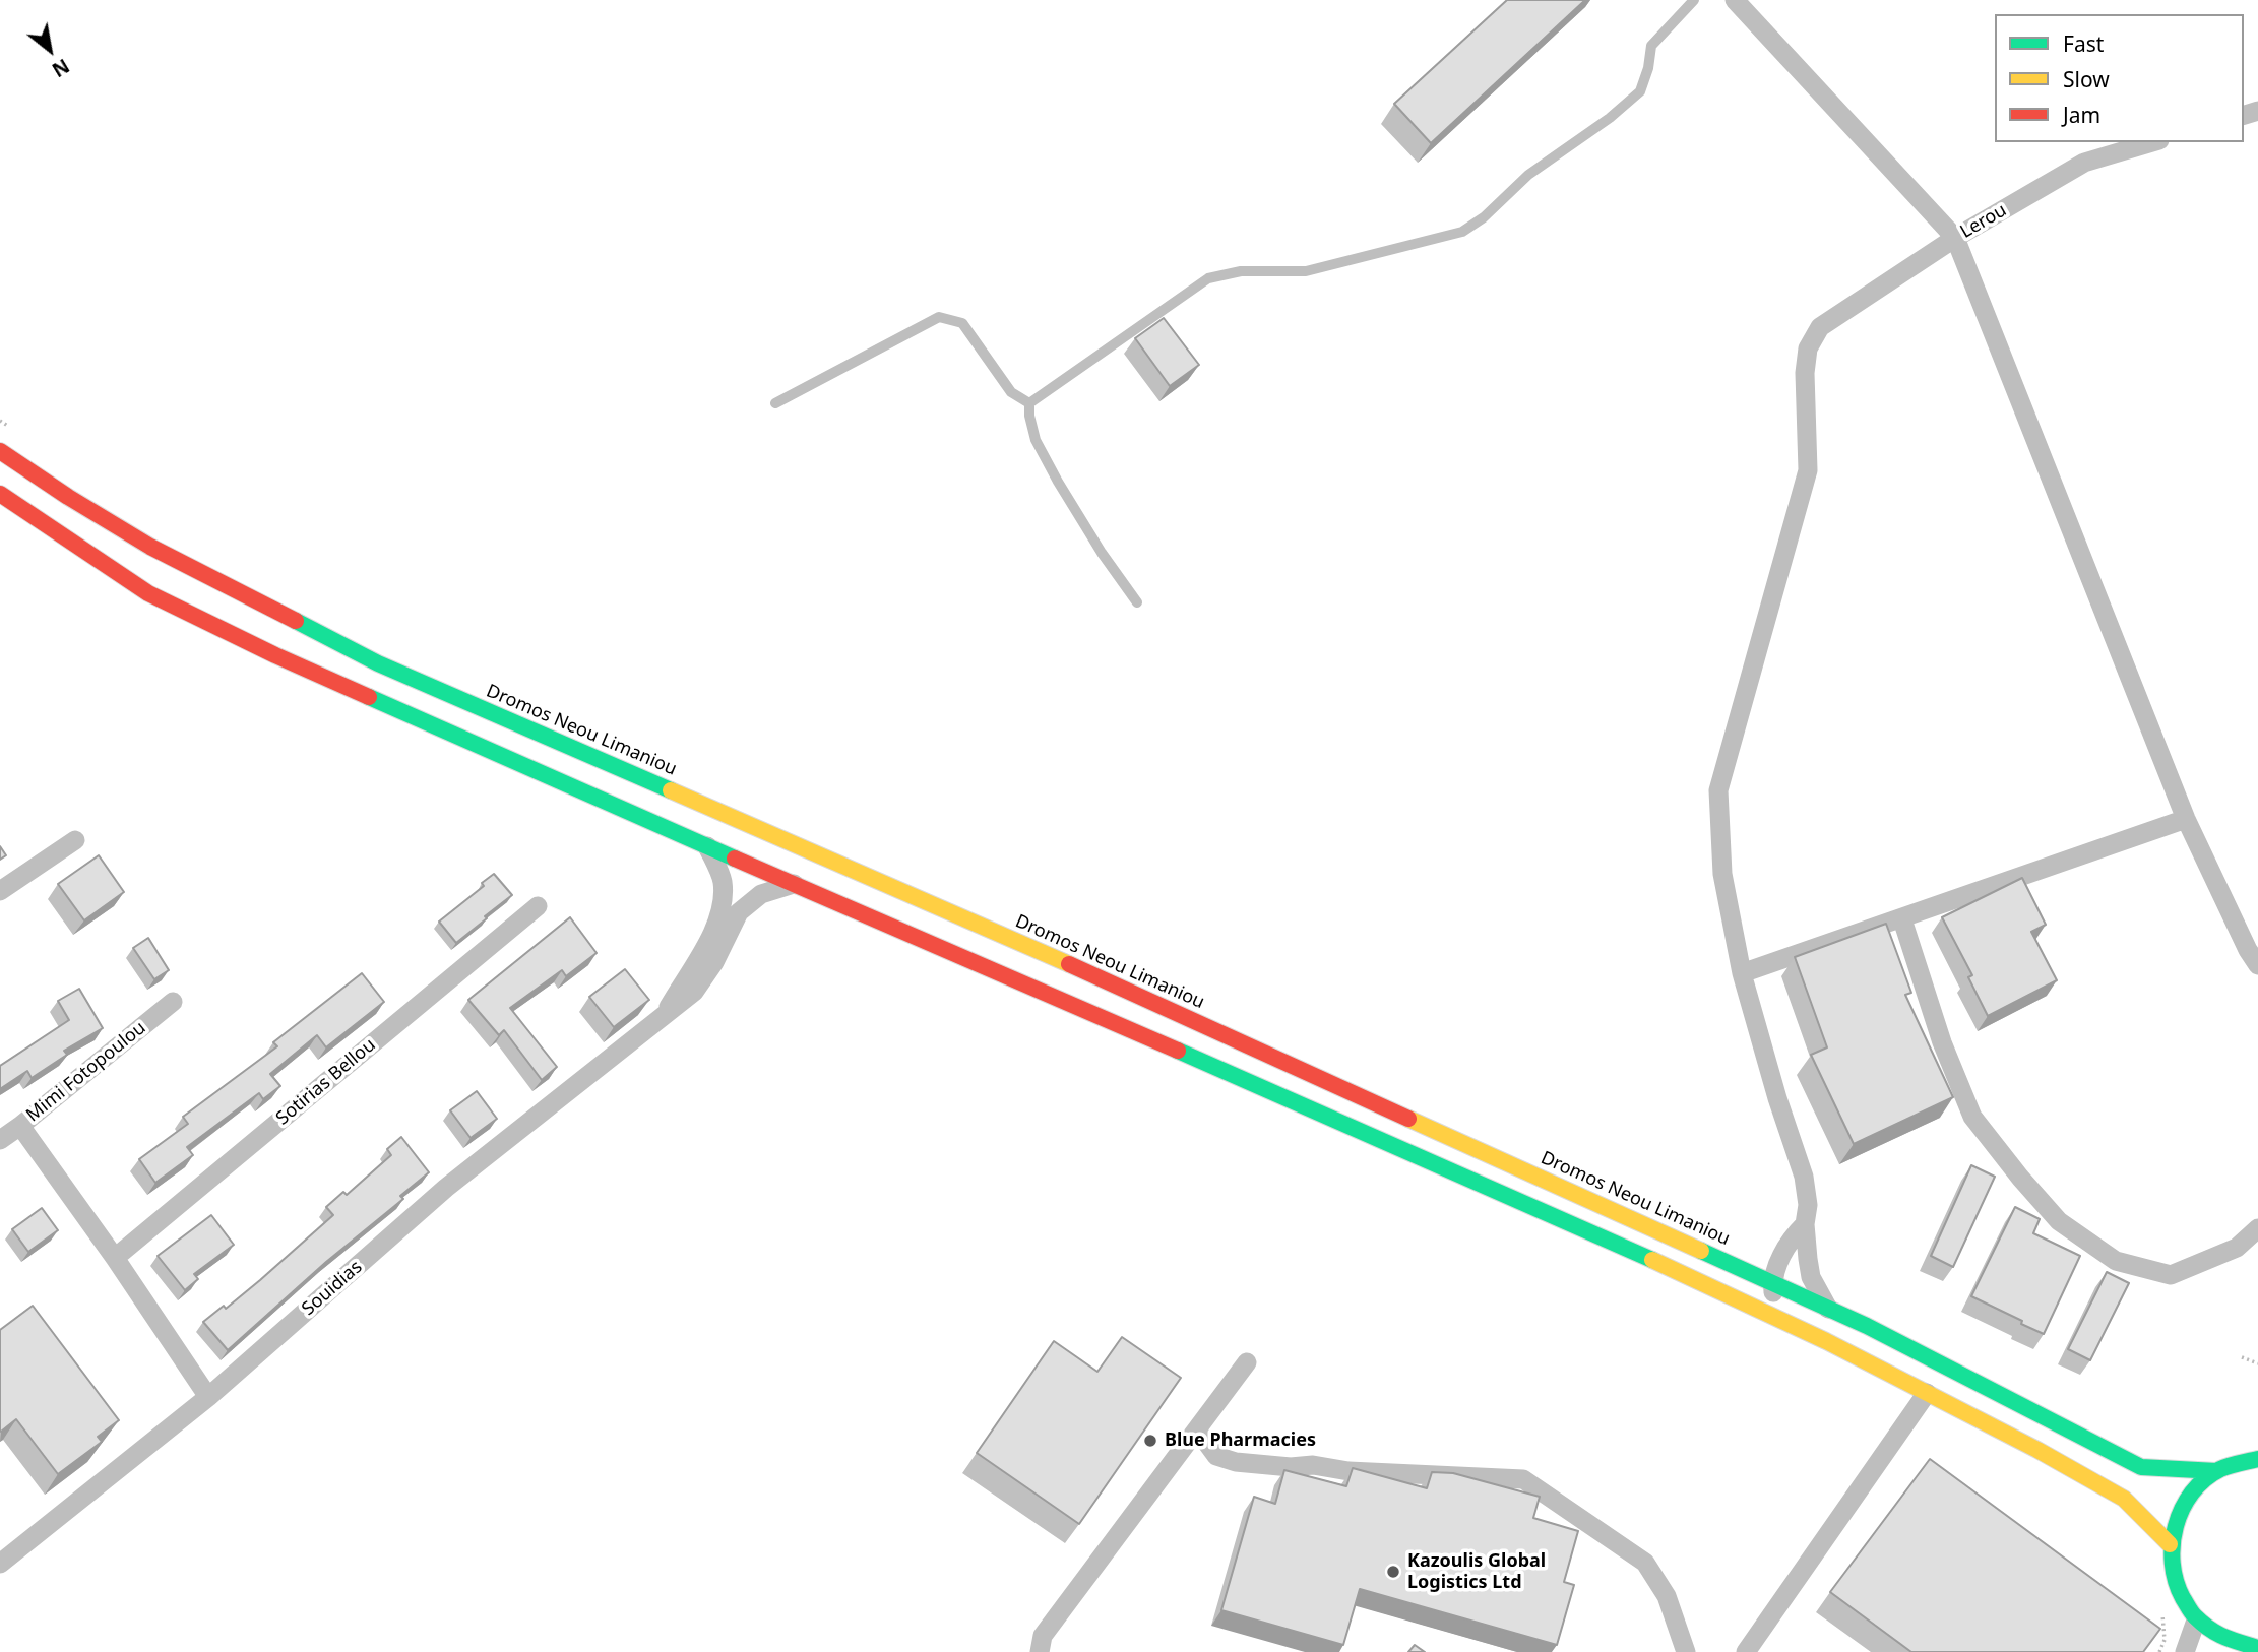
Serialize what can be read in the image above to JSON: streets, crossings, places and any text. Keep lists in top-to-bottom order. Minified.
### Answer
{"streets":{"main road":["Dromos Neou Limaniou"],"street":["Lerou","Mimi Fotopoulou","Sotirias Bellou","Souidias"]},"places":["Blue Pharmacies","Kazoulis Global Logistics Ltd"],"legend":["Fast","Slow","Jam"],"north":"bottom right"}
